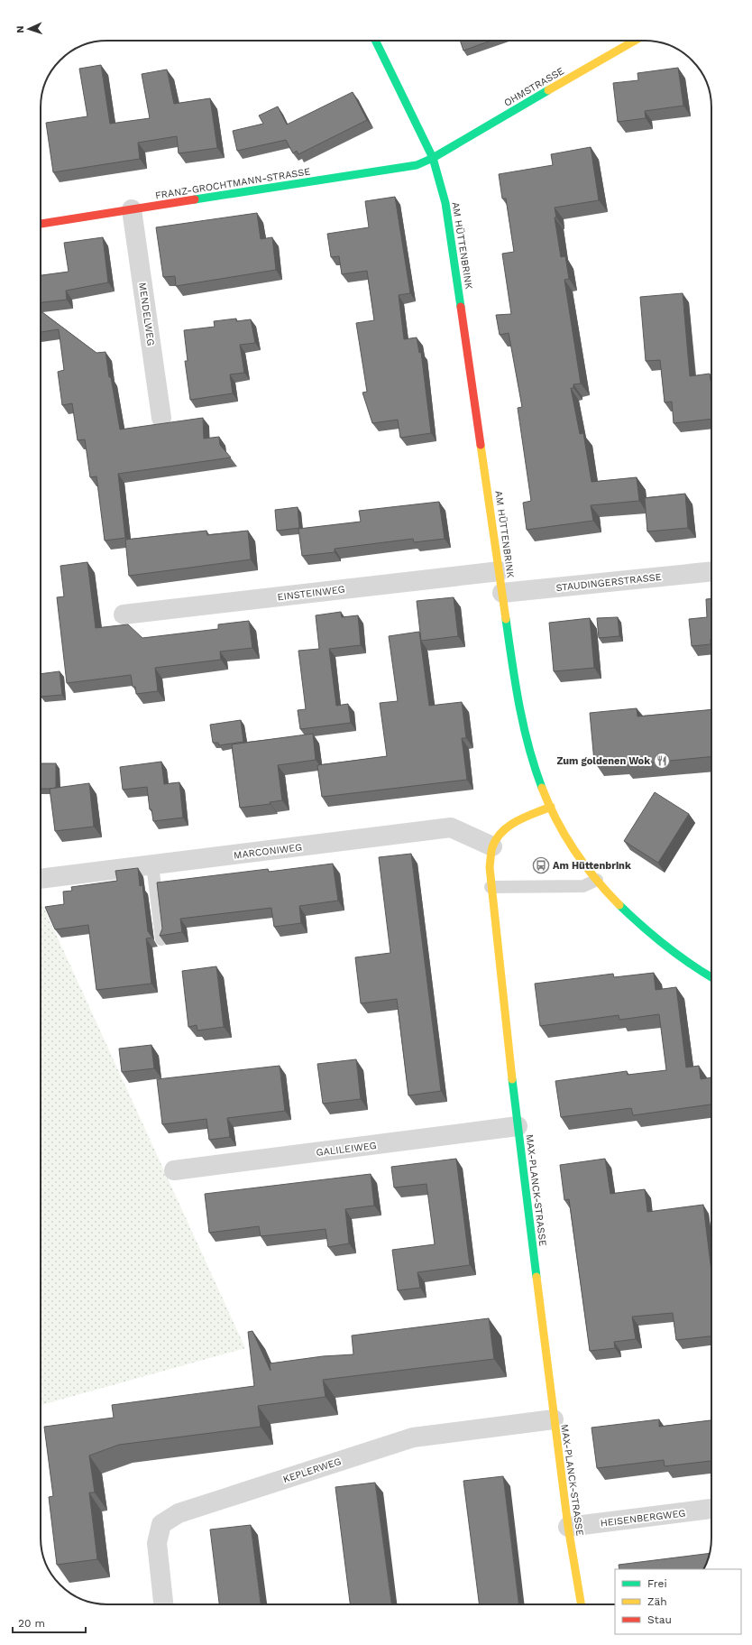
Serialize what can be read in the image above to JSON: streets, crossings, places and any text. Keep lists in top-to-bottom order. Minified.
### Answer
{"streets":{"street":["OHMSTRASSE","FRANZ-GROCHTMANN-STRASSE","AM HÜTTENBRINK","MENDELWEG","STAUDINGERSTRASSE","EINSTEINWEG","MARCONIWEG","GALILEIWEG","MAX-PLANCK-STRASSE","KEPLERWEG","HEISENBERGWEG"]},"crossings":[["OHMSTRASSE","FRANZ-GROCHTMANN-STRASSE"],["OHMSTRASSE","AM HÜTTENBRINK"],["FRANZ-GROCHTMANN-STRASSE","AM HÜTTENBRINK"],["FRANZ-GROCHTMANN-STRASSE","MENDELWEG"],["AM HÜTTENBRINK","STAUDINGERSTRASSE"],["AM HÜTTENBRINK","EINSTEINWEG"],["AM HÜTTENBRINK","MAX-PLANCK-STRASSE"],["MARCONIWEG","MAX-PLANCK-STRASSE"],["GALILEIWEG","MAX-PLANCK-STRASSE"],["MAX-PLANCK-STRASSE","KEPLERWEG"],["MAX-PLANCK-STRASSE","HEISENBERGWEG"]],"places":{"restaurant":["Zum goldenen Wok"],"bus stop":["Am Hüttenbrink"]},"legend":["Frei","Zäh","Stau"],"scale_bar":"20 m","north":"left"}
